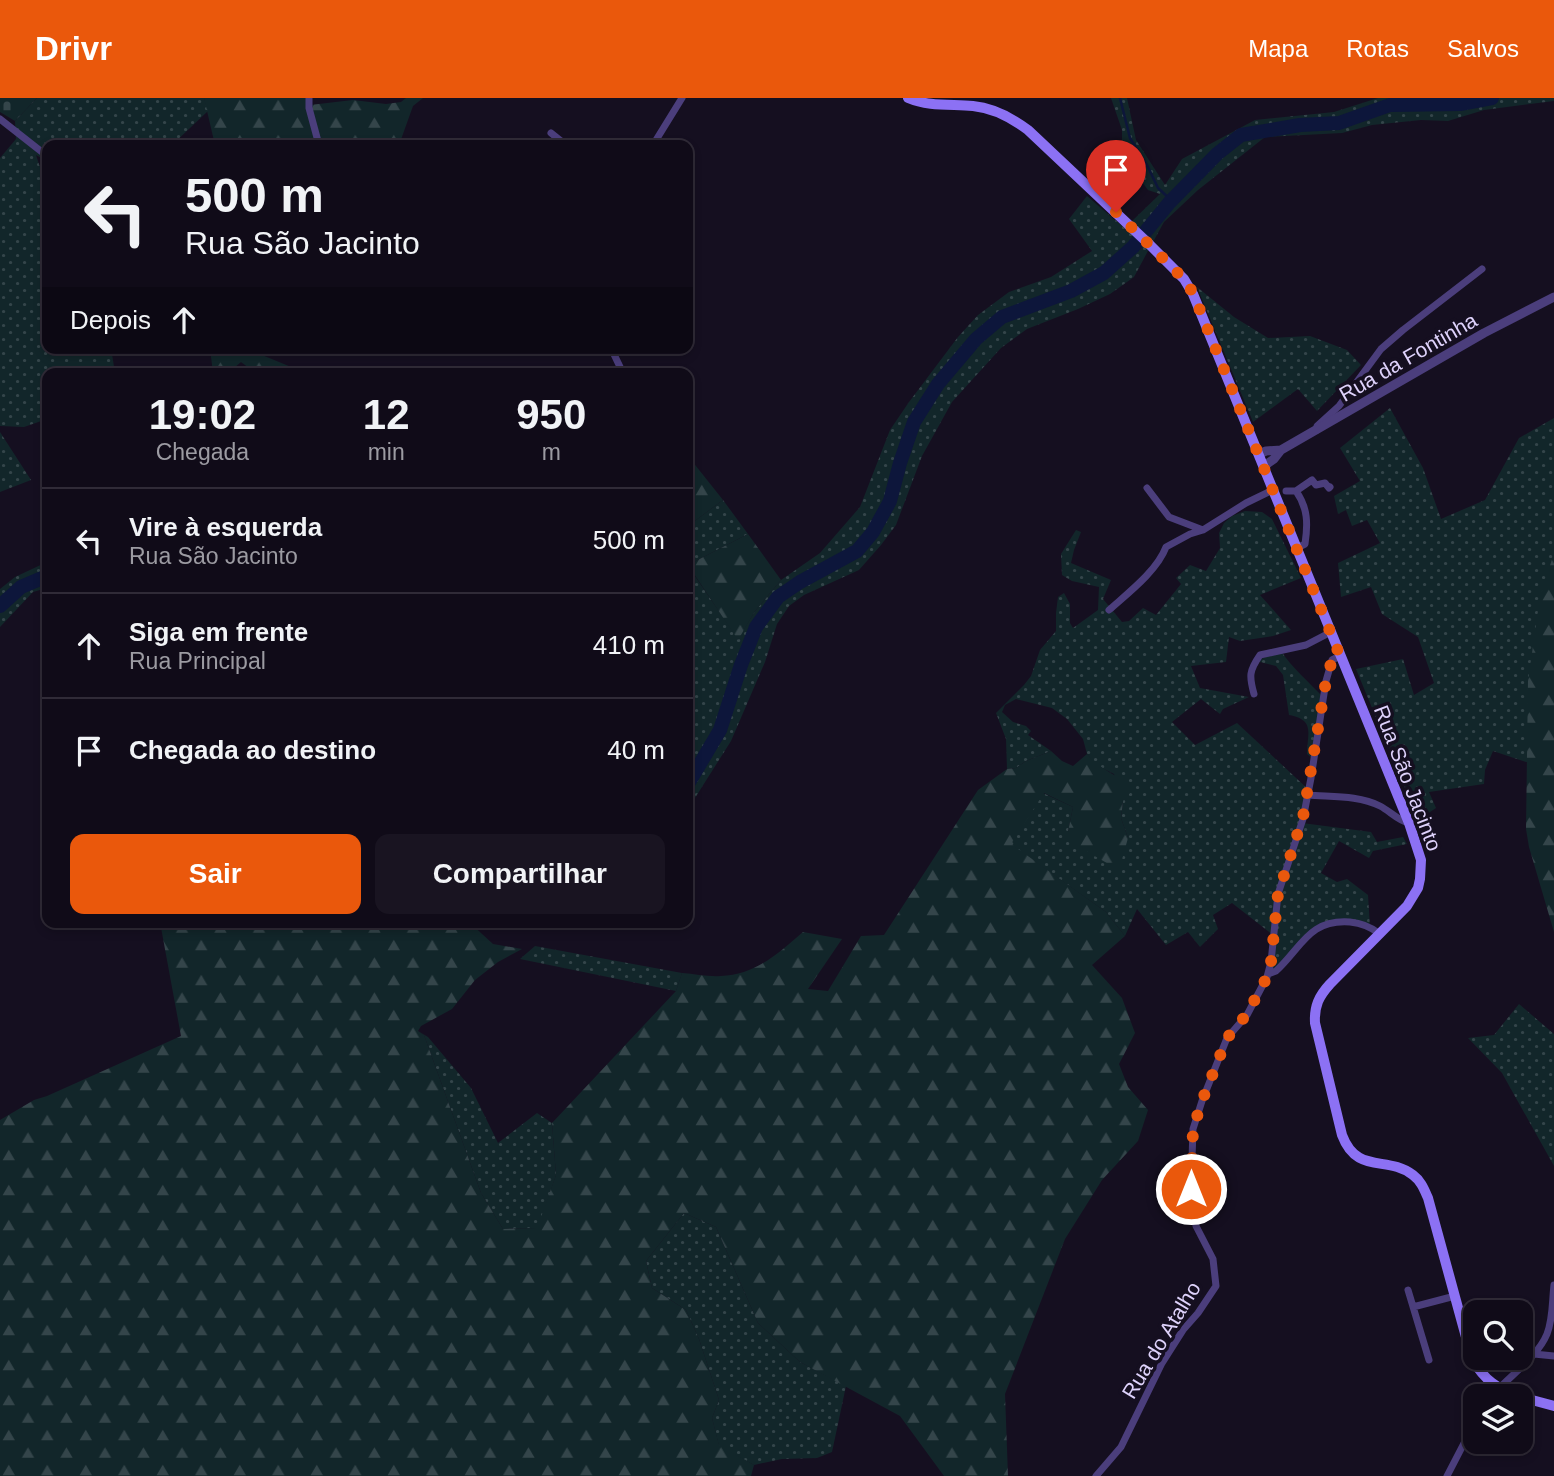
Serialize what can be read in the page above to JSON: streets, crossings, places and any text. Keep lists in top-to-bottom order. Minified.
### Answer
{"streets":{"main road":["Rua São Jacinto"],"street":["Rua da Fontinha","Rua do Atalho"]},"crossings":[["Rua da Fontinha","Rua São Jacinto"],["Rua São Jacinto","Rua do Atalho"]],"page":{"header":"Drivr","nav":["Mapa","Rotas","Salvos"],"turn":["500 m","Rua São Jacinto"],"then":"Depois","eta":["19:02","Chegada","12","min","950","m"],"list":[{"name":"Vire à esquerda","note":"Rua São Jacinto","value":"500 m"},{"name":"Siga em frente","note":"Rua Principal","value":"410 m"},{"name":"Chegada ao destino","value":"40 m"}],"buttons":["Sair","Compartilhar"]}}
